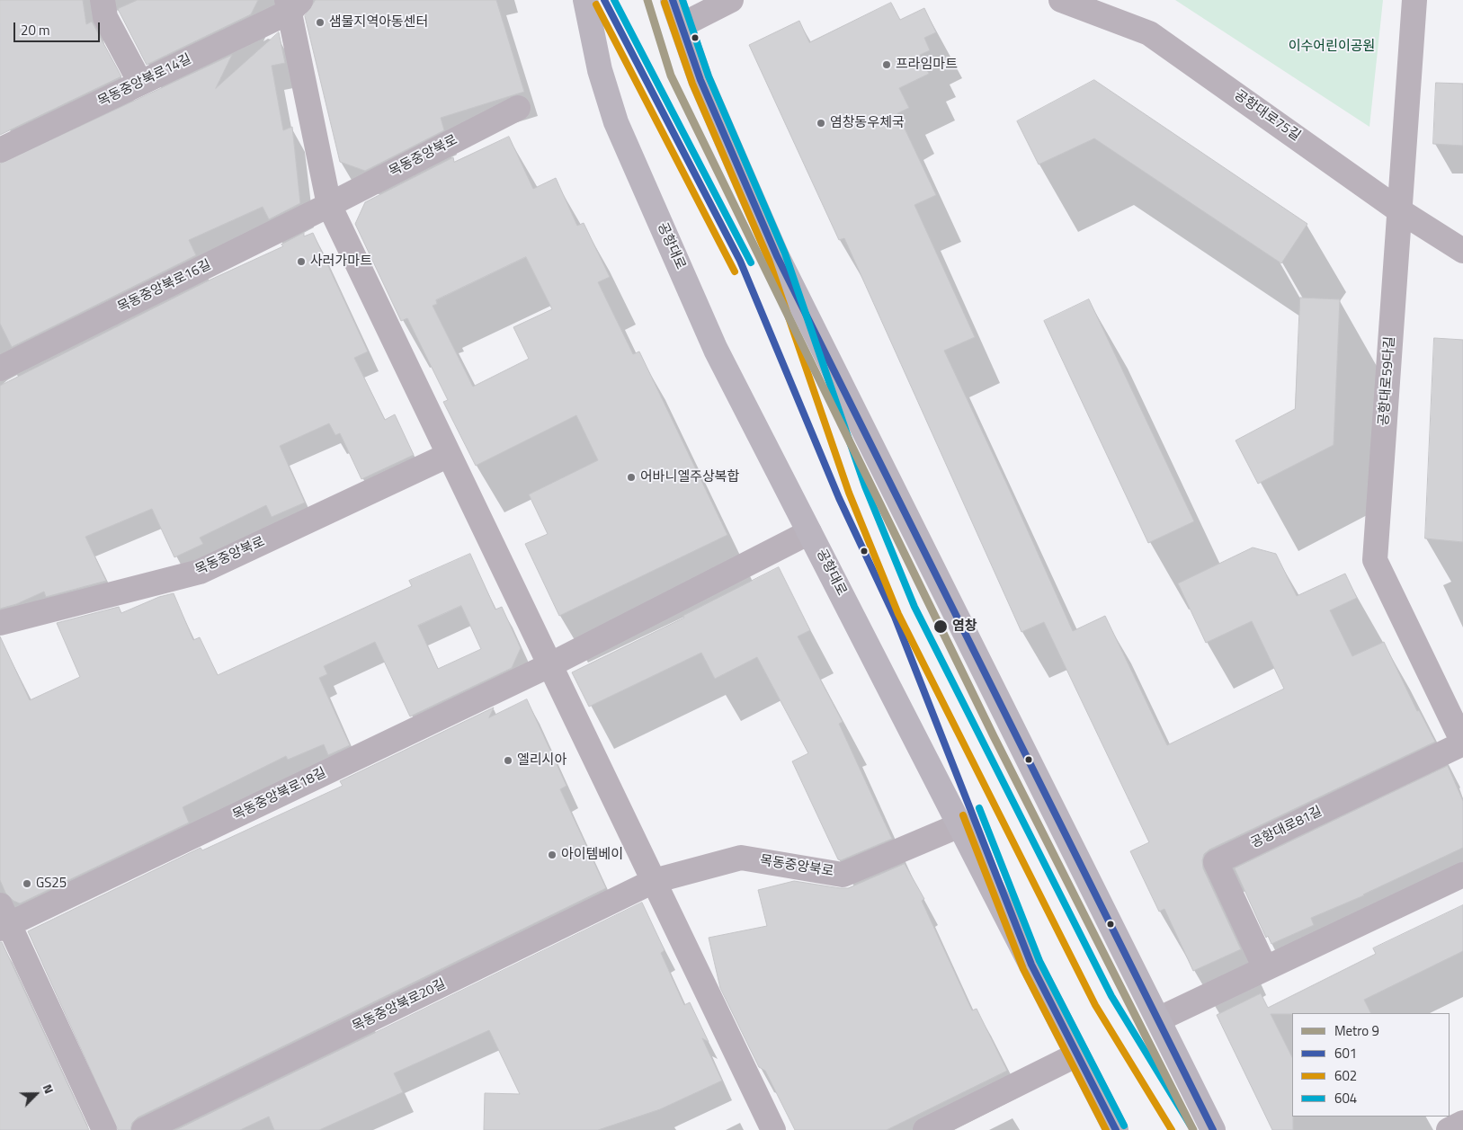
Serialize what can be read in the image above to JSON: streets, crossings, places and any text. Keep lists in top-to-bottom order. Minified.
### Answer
{"streets":{"main road":["공항대로"],"street":["목동중앙북로14길","공항대로75길","목동중앙북로","목동중앙북로16길","공항대로59다길","목동중앙북로18길","공항대로81길","목동중앙북로20길"]},"crossings":[["공항대로75길","공항대로59다길"],["목동중앙북로","공항대로"],["목동중앙북로","목동중앙북로16길"],["목동중앙북로","목동중앙북로20길"],["공항대로59다길","공항대로81길"]],"parks":["이수어린이공원"],"places":["샘물지역아동센터","프라임마트","염창동우체국","사러가마트","어바니엘주상복합","염창","엘리시아","아이템베이","GS25"],"lines":["metro line 9","transit line 601","transit line 604","transit line 602"],"legend":["Metro 9","601","602","604"],"scale_bar":"20 m","north":"top right"}
